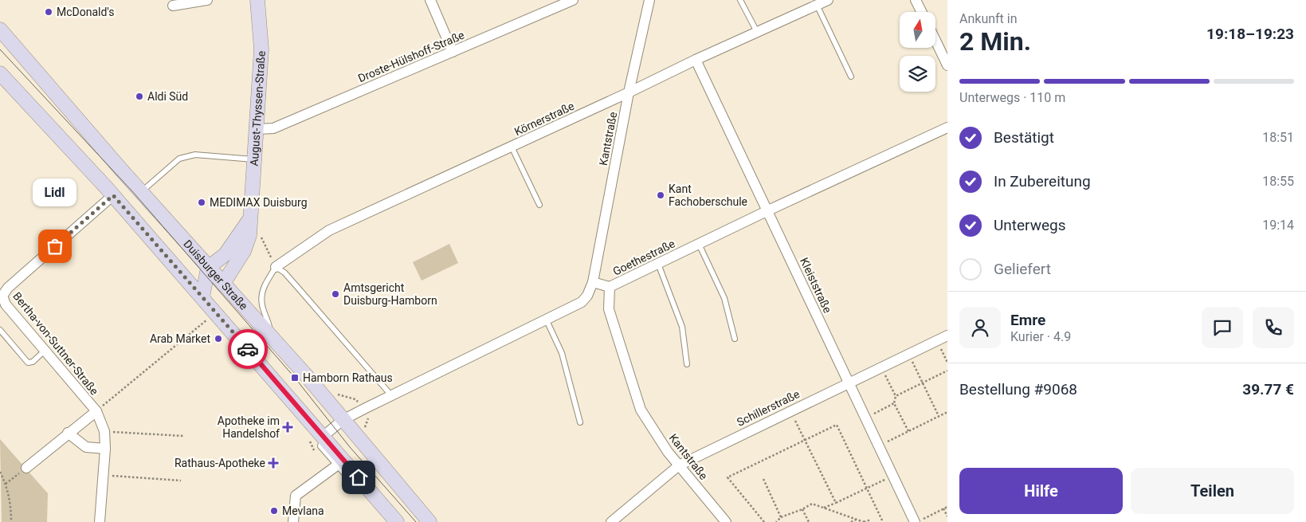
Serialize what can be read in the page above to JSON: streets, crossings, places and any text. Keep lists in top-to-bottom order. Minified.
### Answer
{"streets":{"main road":["August-Thyssen-Straße","Duisburger Straße"],"street":["Droste-Hülshoff-Straße","Körnerstraße","Kantstraße","Goethestraße","Kleiststraße","Bertha-von-Suttner-Straße","Schillerstraße"]},"crossings":[["Droste-Hülshoff-Straße","August-Thyssen-Straße"],["August-Thyssen-Straße","Duisburger Straße"],["Körnerstraße","Kantstraße"],["Körnerstraße","Kleiststraße"],["Kantstraße","Goethestraße"],["Kantstraße","Schillerstraße"],["Goethestraße","Kleiststraße"],["Kleiststraße","Schillerstraße"]],"places":{"other":["McDonald's","Aldi Süd","Kant Fachoberschule","MEDIMAX Duisburg","Lidl","Amtsgericht Duisburg-Hamborn","Arab Market","Mevlana"],"transit":["Hamborn Rathaus"],"health":["Apotheke im Handelshof","Rathaus-Apotheke"]},"north":"top","page":{"heading":["2 Min.","Ankunft in","19:18–19:23"],"panel":["Emre","Kurier · 4.9","Bestellung #9068","39.77 €"],"bar":"Unterwegs · 110 m","list":[["Bestätigt","18:51"],["In Zubereitung","18:55"],["Unterwegs","19:14"],"Geliefert"],"bubble":"Lidl","buttons":["Hilfe","Teilen"]}}
